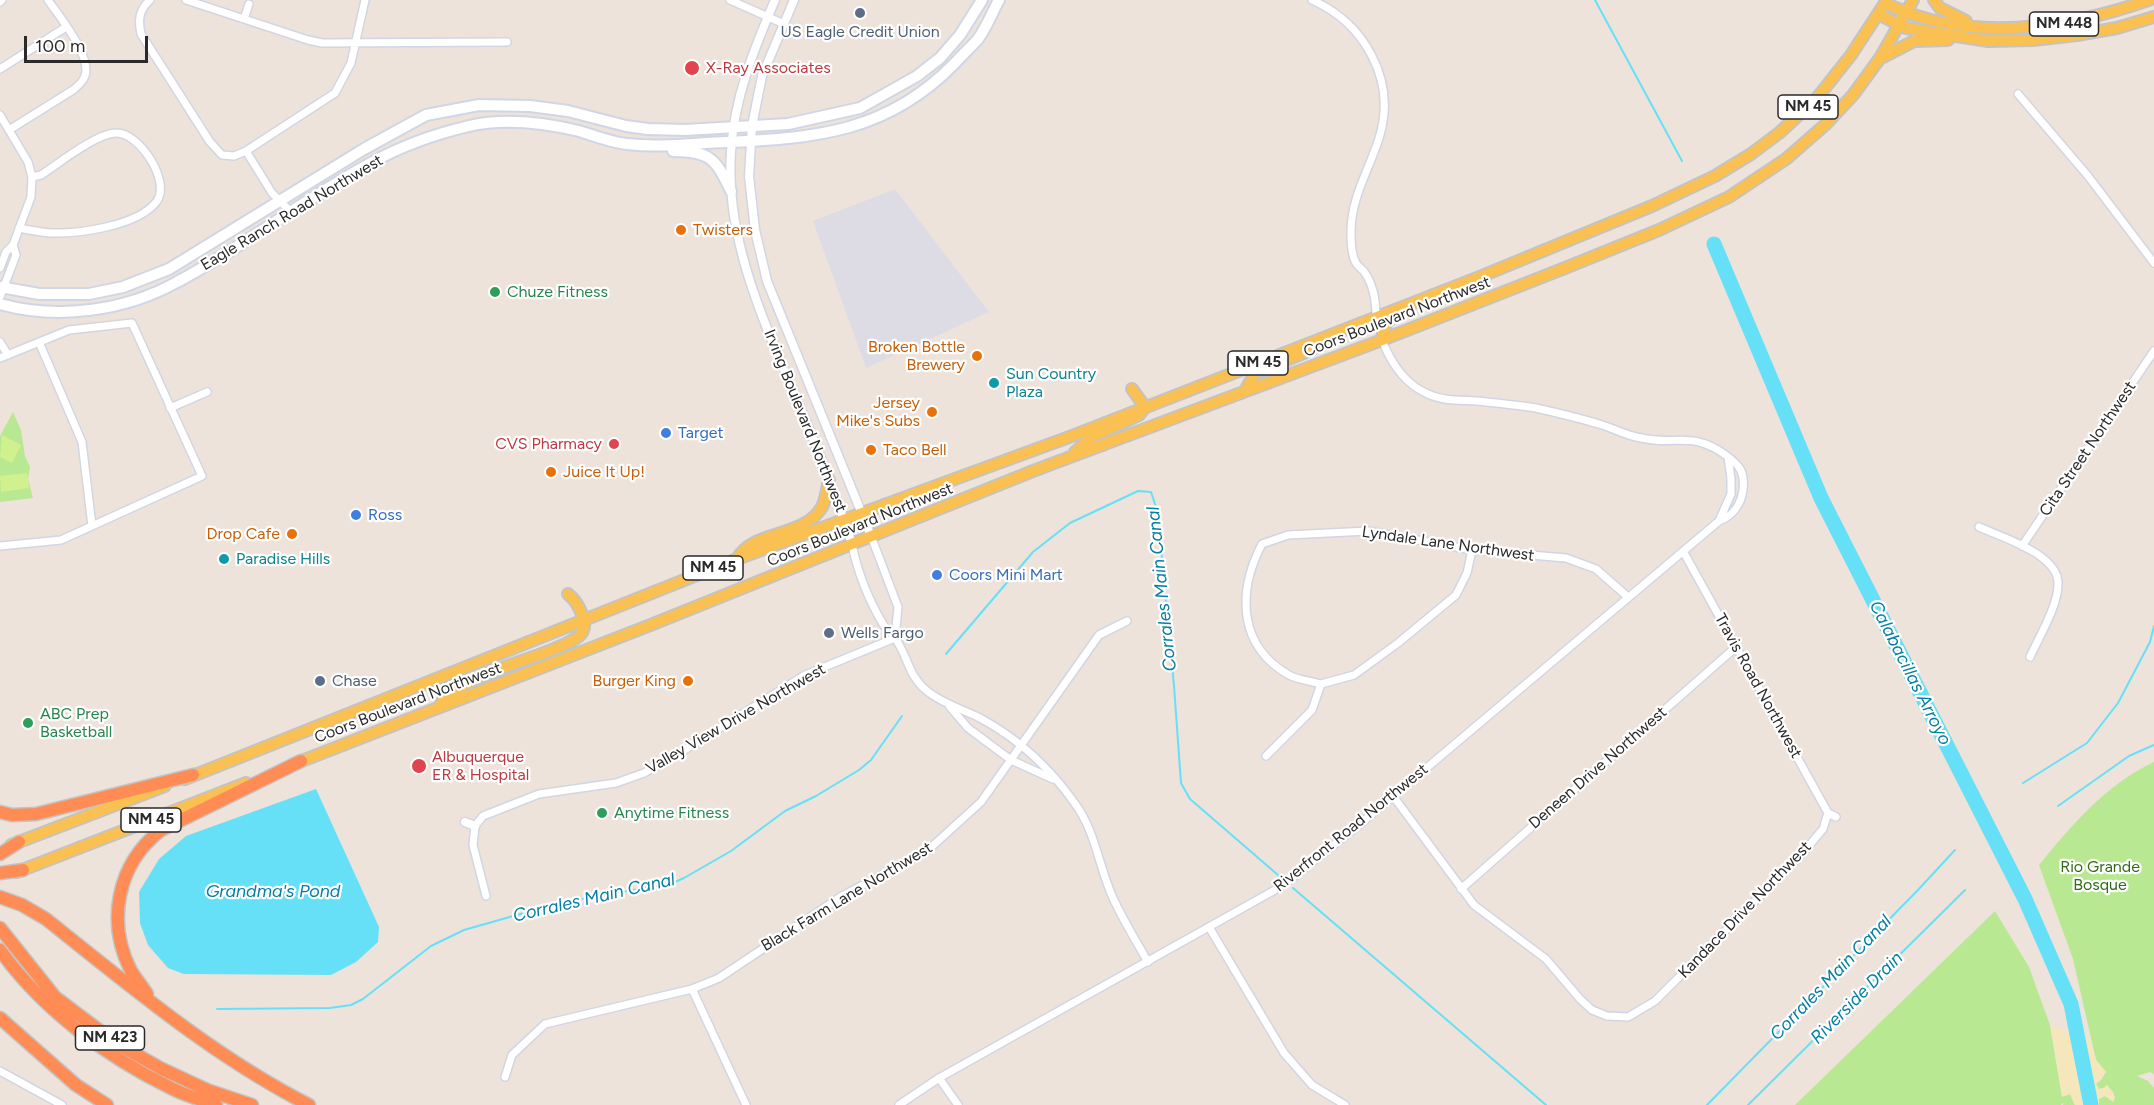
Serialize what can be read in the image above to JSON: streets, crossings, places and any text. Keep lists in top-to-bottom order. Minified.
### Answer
{"streets":{"highway":["NM 423"],"main road":["NM 448","NM 45","Eagle Ranch Road Northwest","Coors Boulevard Northwest"],"street":["Irving Boulevard Northwest","Cita Street Northwest","Lyndale Lane Northwest","Travis Road Northwest","Valley View Drive Northwest","Deneen Drive Northwest","Riverfront Road Northwest","Black Farm Lane Northwest","Kandace Drive Northwest"]},"crossings":[["NM 448","NM 45"],["NM 448","Coors Boulevard Northwest"],["NM 45","Coors Boulevard Northwest"],["Eagle Ranch Road Northwest","Irving Boulevard Northwest"],["Coors Boulevard Northwest","Irving Boulevard Northwest"],["Irving Boulevard Northwest","Valley View Drive Northwest"],["Lyndale Lane Northwest","Riverfront Road Northwest"],["Travis Road Northwest","Deneen Drive Northwest"],["Travis Road Northwest","Riverfront Road Northwest"],["Travis Road Northwest","Kandace Drive Northwest"],["Deneen Drive Northwest","Kandace Drive Northwest"],["Riverfront Road Northwest","Kandace Drive Northwest"]],"water":["Corrales Main Canal","Calabacillas Arroyo","Grandma's Pond","Riverside Drain"],"parks":["Rio Grande Bosque"],"places":["US Eagle Credit Union","X-Ray Associates","Twisters","Chuze Fitness","Broken Bottle Brewery","Sun Country Plaza","Jersey Mike's Subs","Target","CVS Pharmacy","Taco Bell","Juice It Up!","Ross","Drop Cafe","Paradise Hills","Coors Mini Mart","Wells Fargo","Chase","Burger King","ABC Prep Basketball","Albuquerque ER & Hospital","Anytime Fitness"],"scale_bar":"100 m"}
